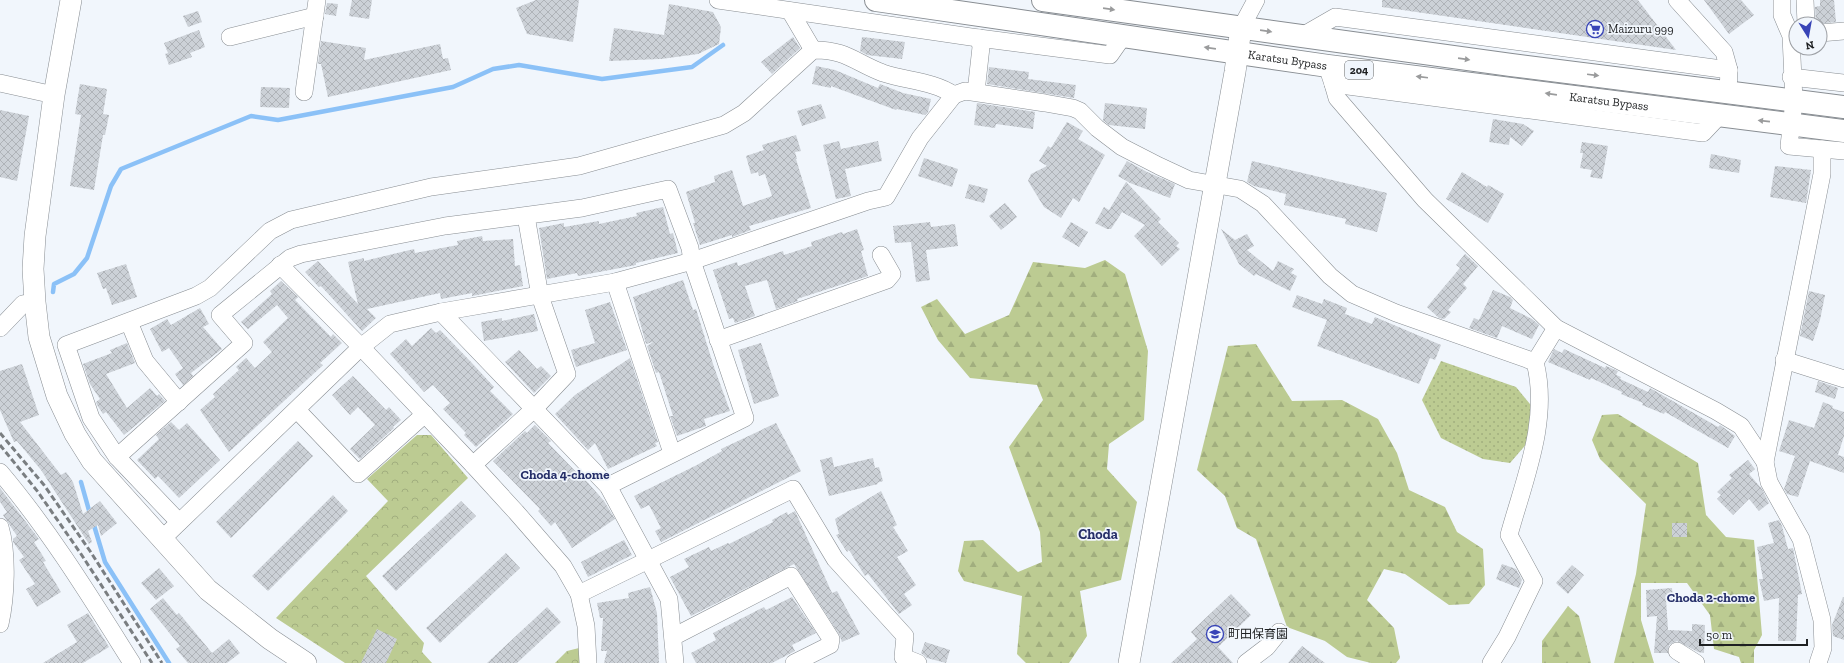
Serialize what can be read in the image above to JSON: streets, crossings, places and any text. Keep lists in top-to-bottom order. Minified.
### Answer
{"streets":{"highway":["Karatsu Bypass","204"]},"districts":["Choda 4-chome","Choda","Choda 2-chome"],"places":{"supermarket":["Maizuru 999"],"school or university":["町田保育園"]},"scale_bar":"50 m","north":"bottom"}
